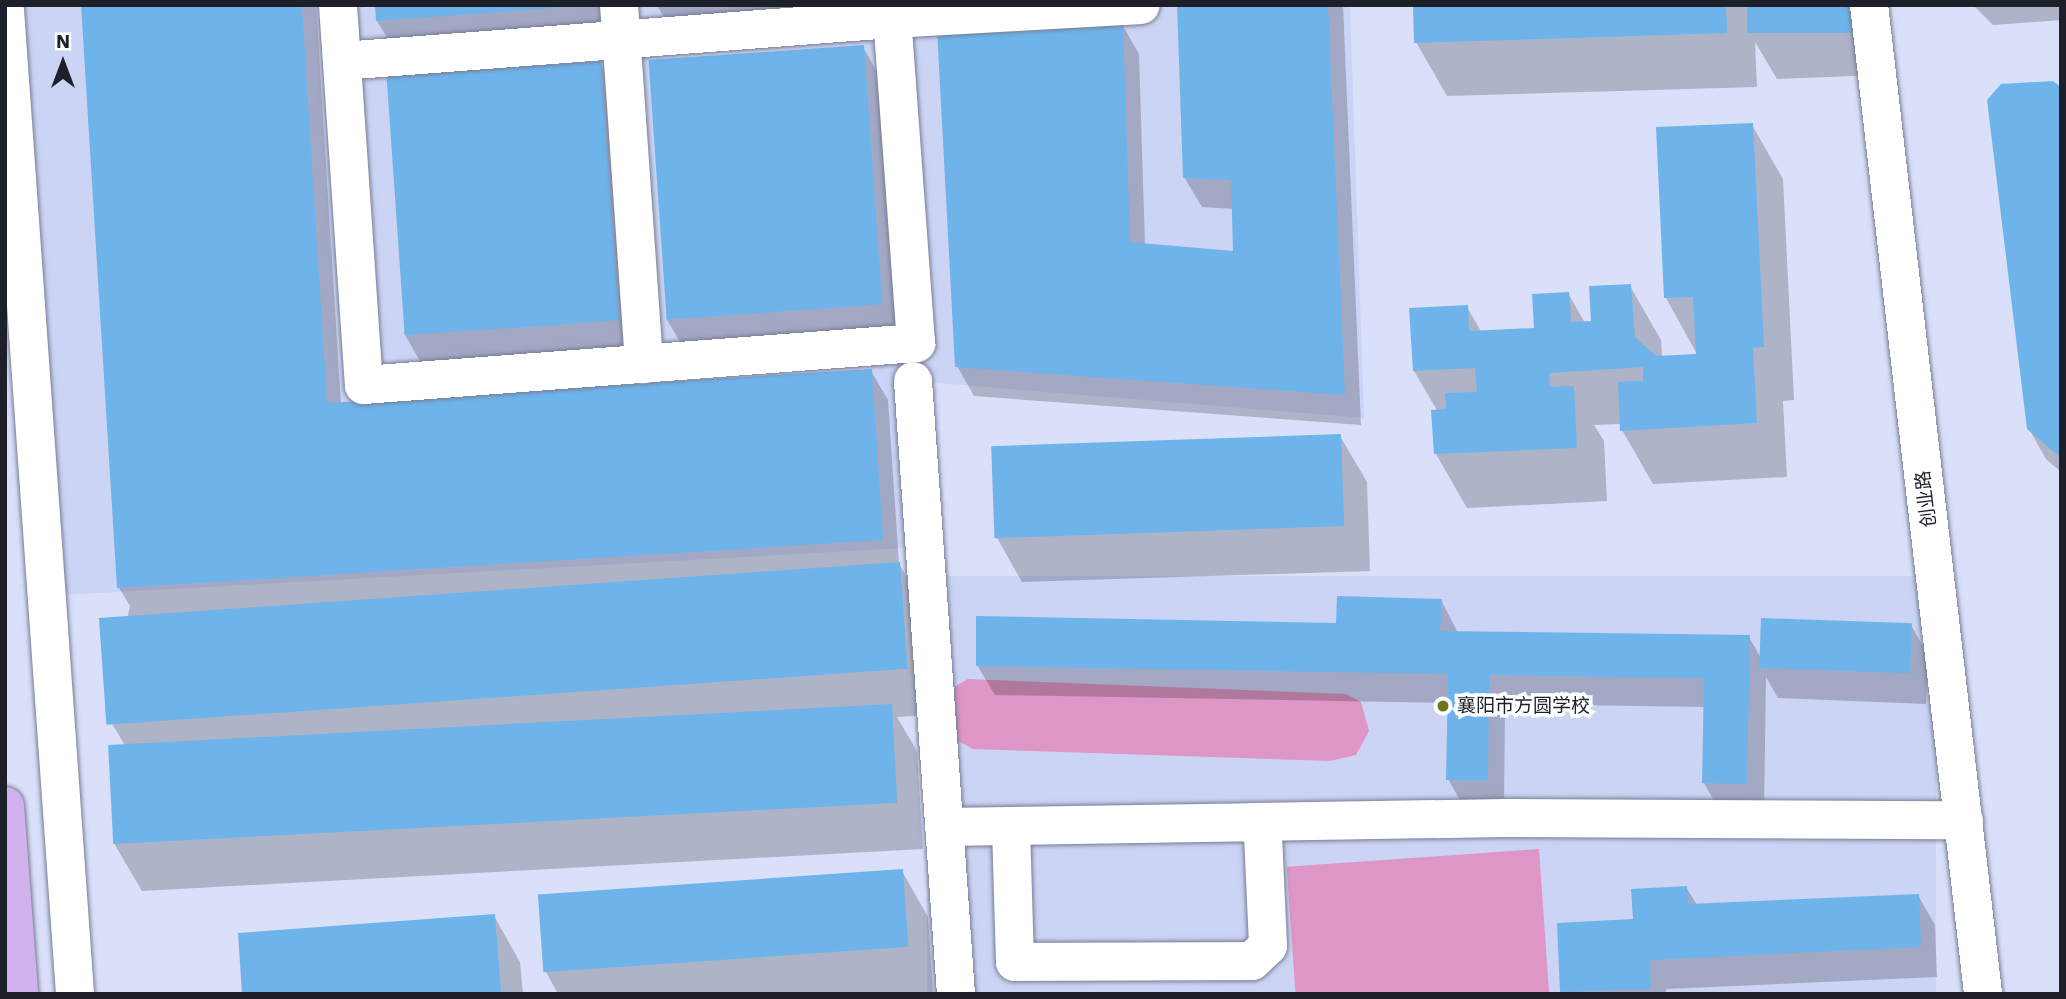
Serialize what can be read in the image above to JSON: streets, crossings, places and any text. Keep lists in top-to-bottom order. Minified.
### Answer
{"streets":{"street":["创业路"]},"places":["襄阳市方圆学校"],"north":"top"}
